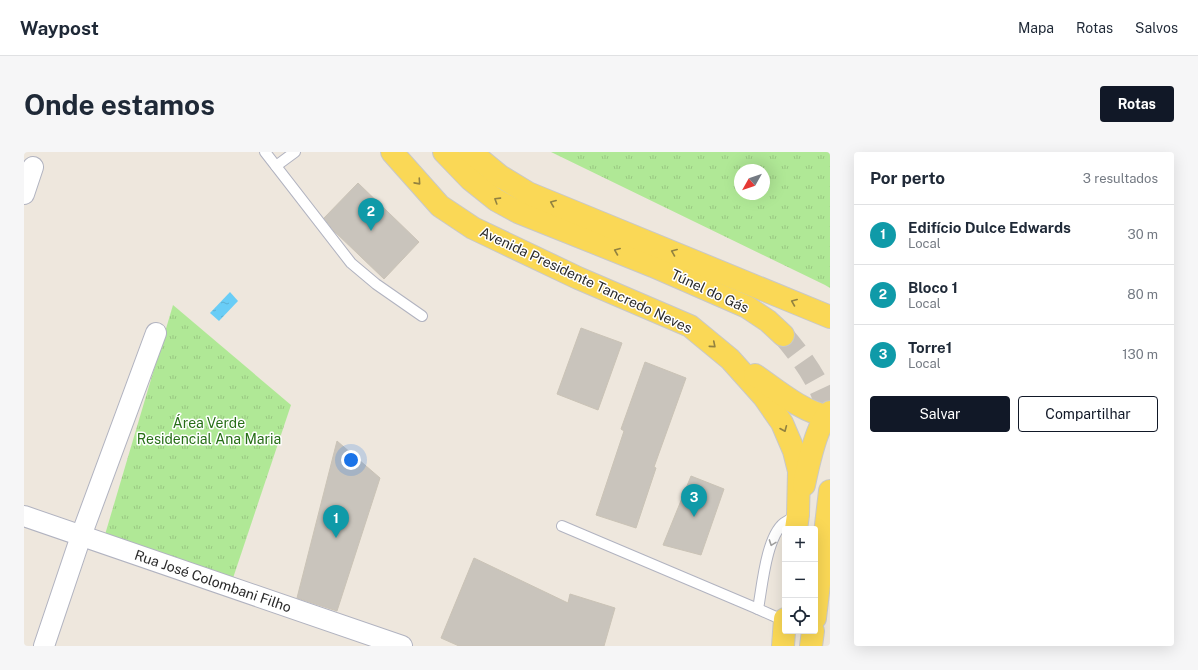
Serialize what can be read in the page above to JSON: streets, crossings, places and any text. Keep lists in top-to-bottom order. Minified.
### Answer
{"streets":{"main road":["Avenida Presidente Tancredo Neves","Túnel do Gás"],"street":["Rua José Colombani Filho"]},"parks":["Área Verde Residencial Ana Maria"],"north":"bottom left","page":{"header":"Waypost","nav":["Mapa","Rotas","Salvos"],"buttons":["Rotas",["Salvar","Compartilhar"]],"title":"Onde estamos","heading":["Por perto","3 resultados"],"pins":["2","3","1"],"list":[{"mark":"1","name":"Edifício Dulce Edwards","note":"Local","value":"30 m"},{"mark":"2","name":"Bloco 1","note":"Local","value":"80 m"},{"mark":"3","name":"Torre1","note":"Local","value":"130 m"}],"map_buttons":["+","−"]}}
